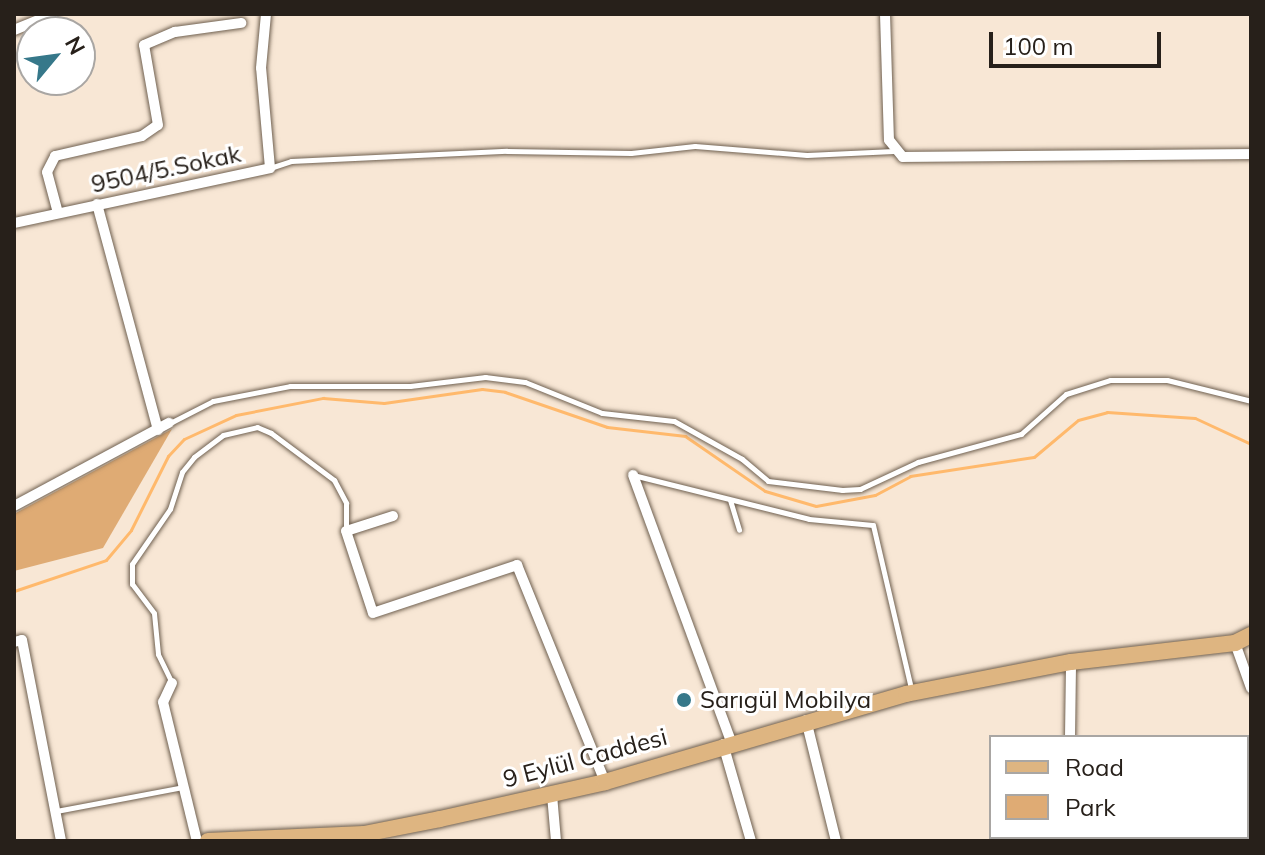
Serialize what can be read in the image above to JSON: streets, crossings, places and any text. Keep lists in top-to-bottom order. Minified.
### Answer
{"streets":{"main road":["9 Eylül Caddesi"],"street":["9504/5.Sokak"]},"places":["Sarıgül Mobilya"],"legend":["Road","Park"],"scale_bar":"100 m","north":"top right"}
